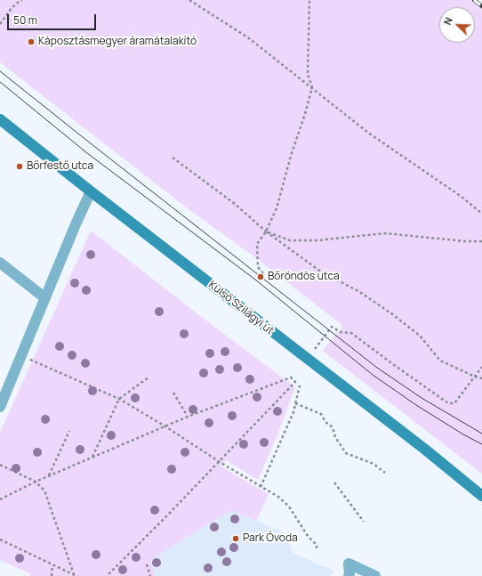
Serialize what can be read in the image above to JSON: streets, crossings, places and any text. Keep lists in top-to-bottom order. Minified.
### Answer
{"streets":{"street":["Külső Szilágyi út"]},"places":["Káposztásmegyer áramátalakító","Bőrfestő utca","Bőröndös utca","Park Óvoda"],"scale_bar":"50 m","north":"top left"}
